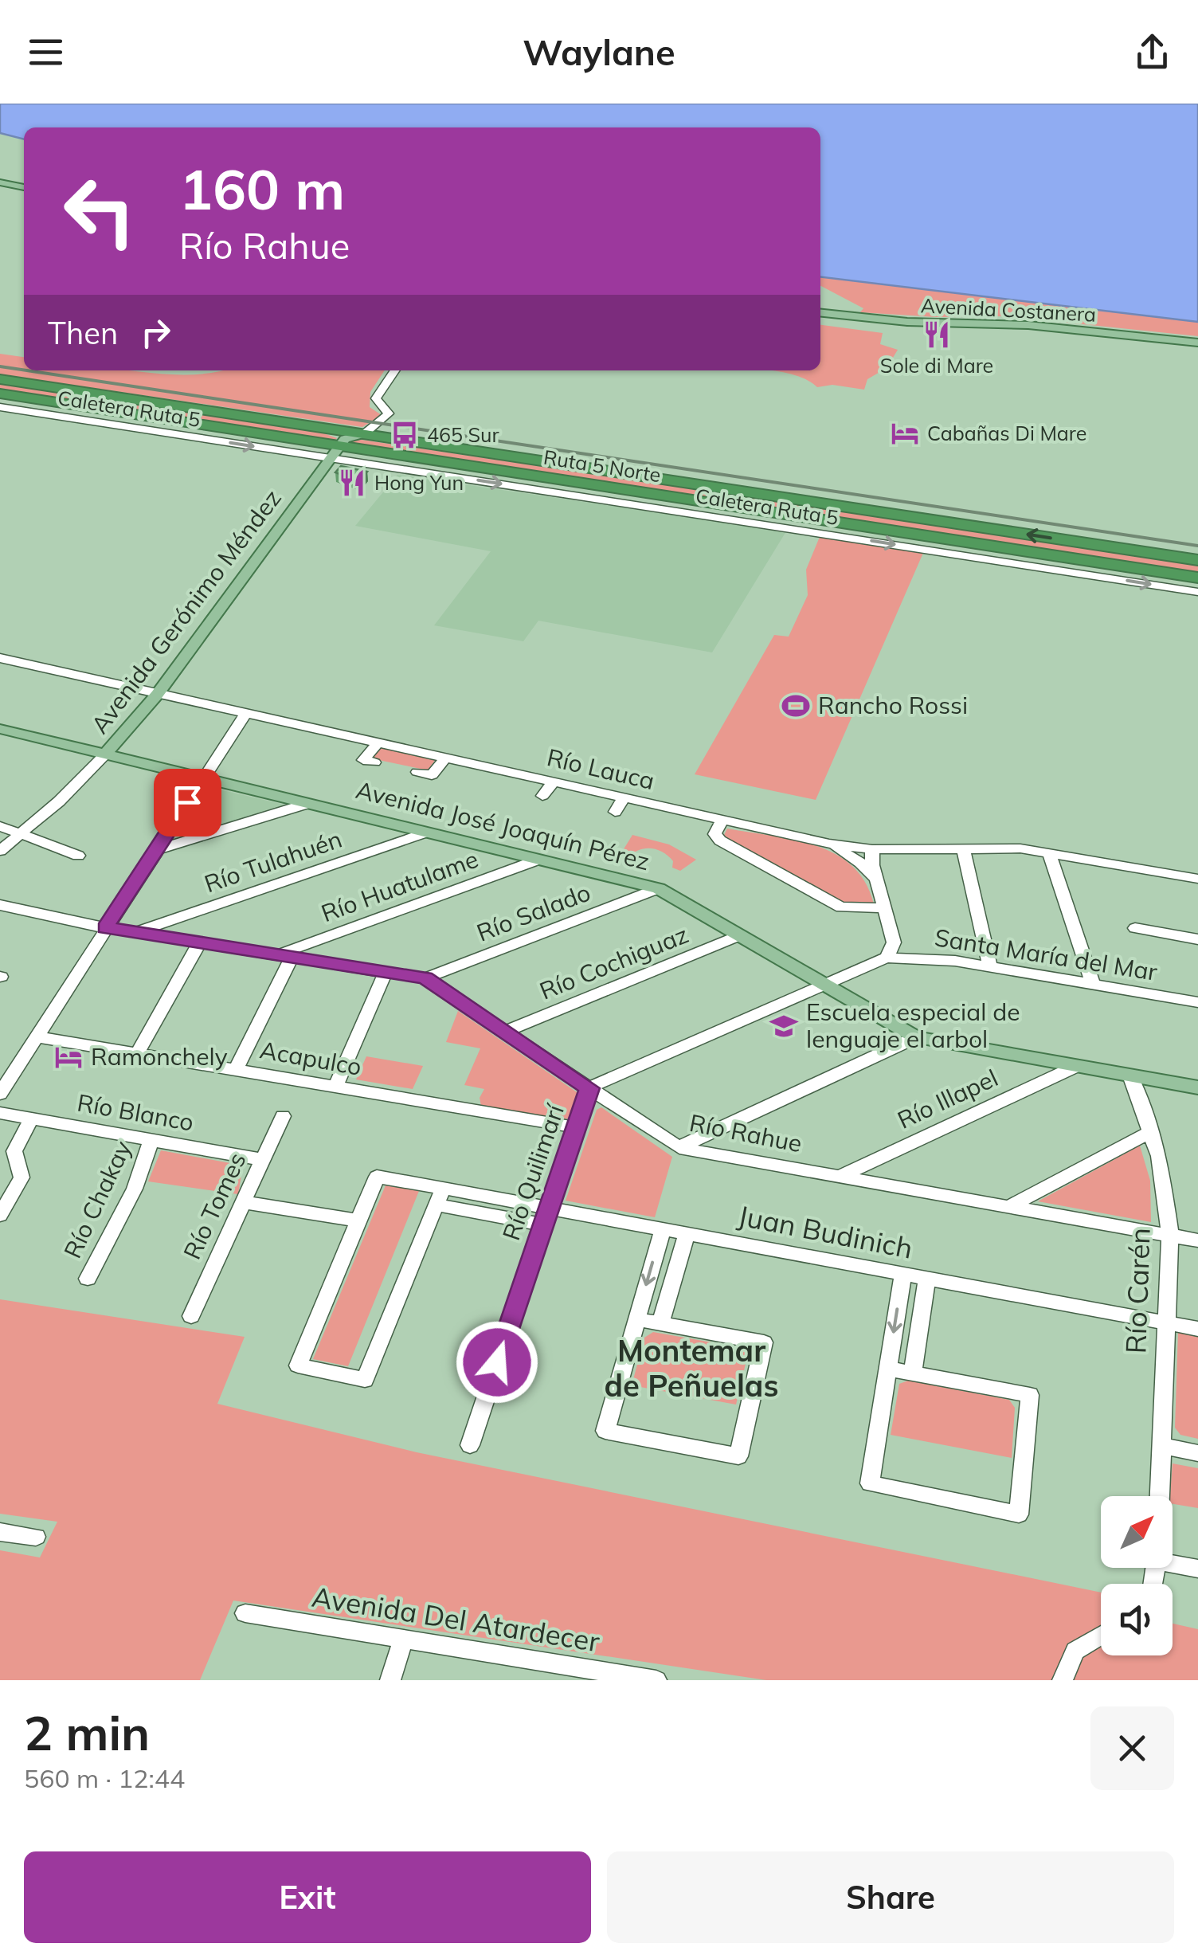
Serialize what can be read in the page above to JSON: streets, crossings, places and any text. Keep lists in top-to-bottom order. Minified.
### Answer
{"streets":{"highway":["Ruta 5 Norte"],"main road":["Avenida Costanera","Avenida Gerónimo Méndez","Avenida José Joaquín Pérez"],"street":["Caletera Ruta 5","Río Lauca","Río Tulahuén","Río Huatulame","Río Salado","Santa María del Mar","Río Cochiguaz","Acapulco","Río Illapel","Río Blanco","Río Rahue","Río Quilimarí","Río Chakay","Río Tomes","Juan Budinich","Río Carén","Avenida Del Atardecer"]},"crossings":[["Caletera Ruta 5","Ruta 5 Norte"],["Caletera Ruta 5","Avenida Gerónimo Méndez"],["Ruta 5 Norte","Avenida Gerónimo Méndez"],["Avenida Gerónimo Méndez","Río Lauca"],["Avenida Gerónimo Méndez","Avenida José Joaquín Pérez"],["Avenida José Joaquín Pérez","Río Tulahuén"],["Avenida José Joaquín Pérez","Río Huatulame"],["Avenida José Joaquín Pérez","Río Salado"],["Avenida José Joaquín Pérez","Río Cochiguaz"],["Avenida José Joaquín Pérez","Río Illapel"],["Avenida José Joaquín Pérez","Río Quilimarí"],["Avenida José Joaquín Pérez","Río Carén"],["Río Tulahuén","Río Rahue"],["Río Huatulame","Río Rahue"],["Río Salado","Río Rahue"],["Santa María del Mar","Río Quilimarí"],["Río Cochiguaz","Río Rahue"],["Acapulco","Río Quilimarí"],["Río Illapel","Río Rahue"],["Río Blanco","Río Chakay"],["Río Blanco","Río Tomes"],["Río Rahue","Río Quilimarí"],["Río Rahue","Río Carén"],["Río Quilimarí","Juan Budinich"],["Juan Budinich","Río Carén"]],"one_way":["Caletera Ruta 5"],"districts":["Montemar de Peñuelas"],"places":{"restaurant":["Sole di Mare","Hong Yun"],"hotel":["Cabañas Di Mare","Ramonchely"],"bus stop":["465 Sur"],"sports":["Rancho Rossi"],"school or university":["Escuela especial de lenguaje el arbol"]},"north":"top right","page":{"header":"Waylane","turn":["160 m","Río Rahue"],"then":"Then","heading":["2 min","560 m · 12:44"],"buttons":["Exit","Share"]}}
